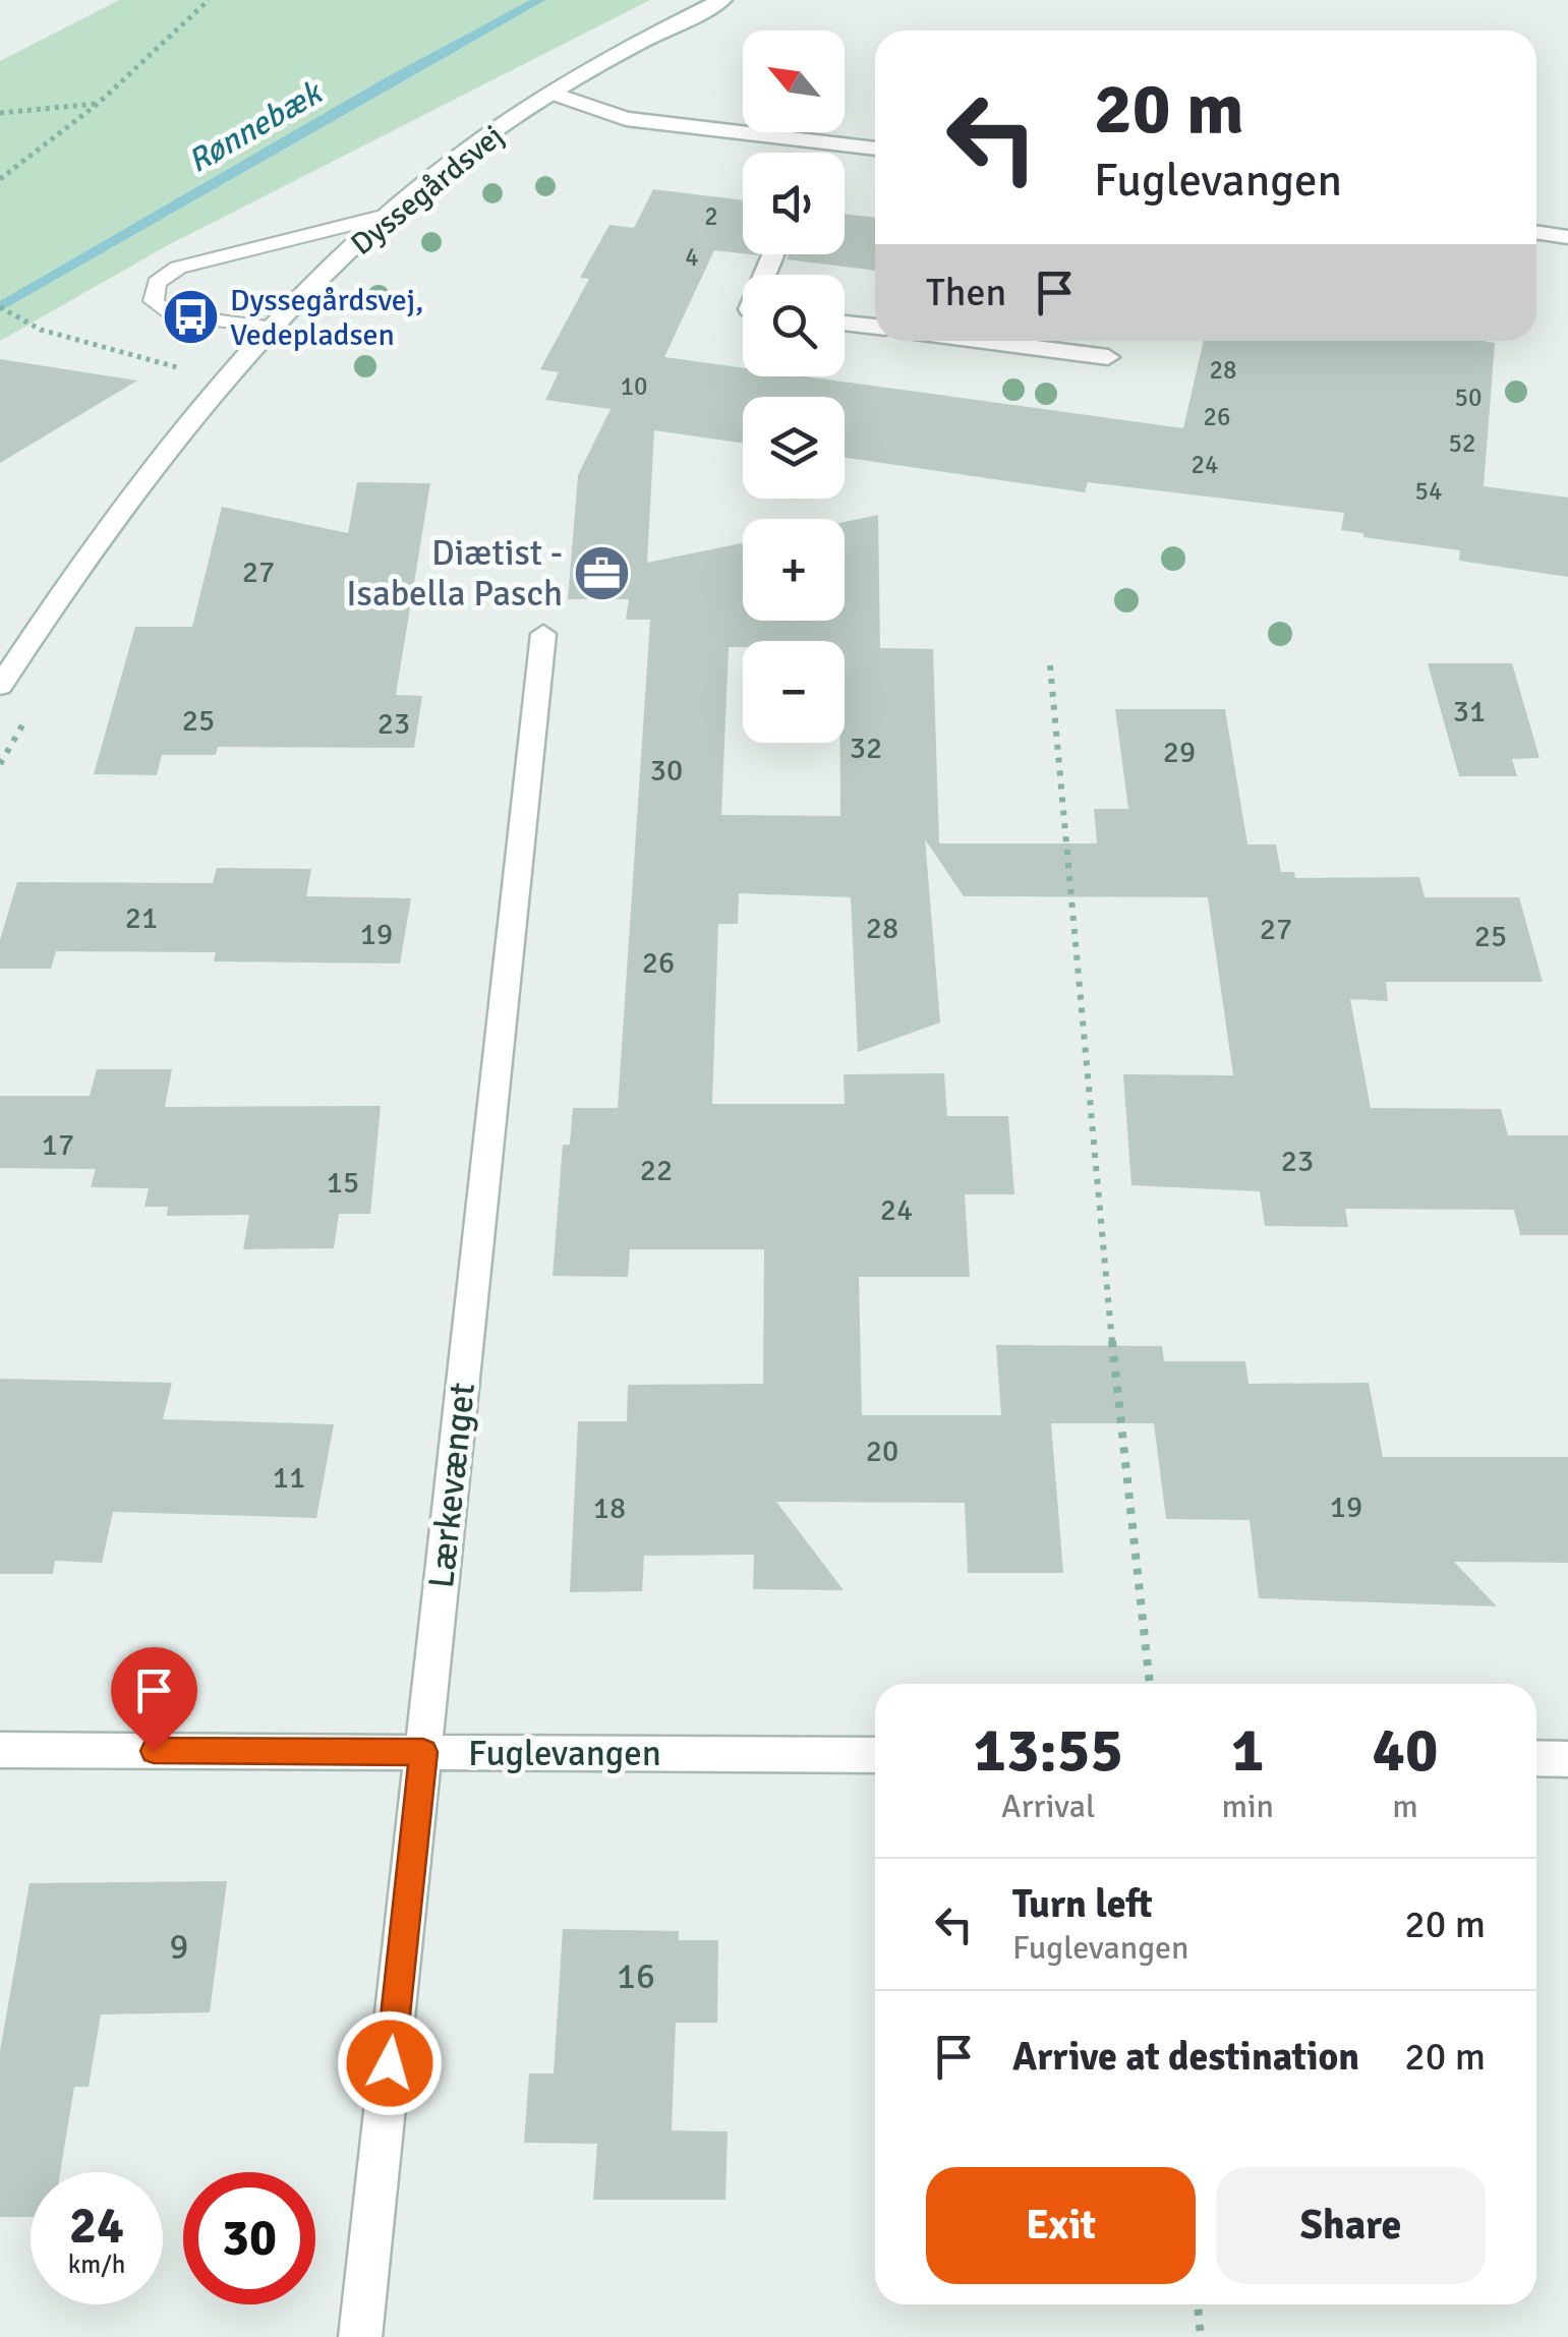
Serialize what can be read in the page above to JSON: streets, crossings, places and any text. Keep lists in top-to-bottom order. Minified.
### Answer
{"streets":{"street":["Dyssegårdsvej","Lærkevænget","Fuglevangen"]},"crossings":[["Lærkevænget","Fuglevangen"]],"water":["Rønnebæk"],"places":{"bus stop":["Dyssegårdsvej, Vedepladsen"],"office":["Diætist - Isabella Pasch"]},"house_numbers":["2","4","28","10","50","26","52","24","54","27","31","25","23","32","29","30","21","28","27","19","25","26","17","23","22","15","24","20","11","19","18","9","16"],"north":"top left","page":{"map_buttons":["+","−"],"turn":["20 m","Fuglevangen"],"then":"Then","eta":["13:55","Arrival","1","min","40","m"],"list":[{"name":"Turn left","note":"Fuglevangen","value":"20 m"},{"name":"Arrive at destination","value":"20 m"}],"buttons":["Exit","Share"],"speed":"24 km/h","limit":"30"}}
